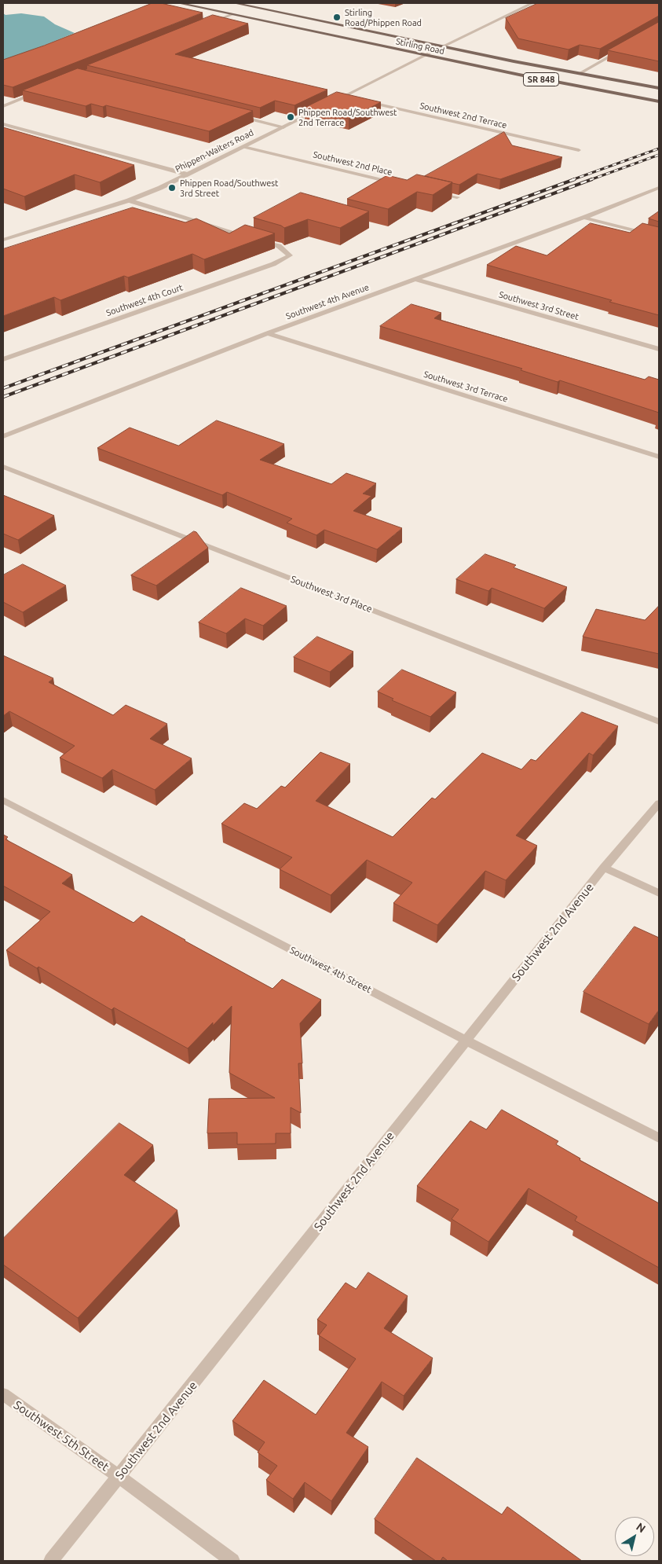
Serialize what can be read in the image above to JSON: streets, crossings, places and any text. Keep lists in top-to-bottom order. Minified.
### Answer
{"streets":{"main road":["Stirling Road","SR 848"],"street":["Southwest 2nd Terrace","Phippen-Waiters Road","Southwest 2nd Place","Southwest 4th Court","Southwest 4th Avenue","Southwest 3rd Street","Southwest 3rd Terrace","Southwest 3rd Place","Southwest 2nd Avenue","Southwest 4th Street","Southwest 5th Street"]},"crossings":[["Phippen-Waiters Road","Southwest 2nd Place"],["Southwest 4th Avenue","Southwest 3rd Street"],["Southwest 4th Avenue","Southwest 3rd Terrace"],["Southwest 2nd Avenue","Southwest 4th Street"],["Southwest 2nd Avenue","Southwest 5th Street"]],"places":["Stirling Road/Phippen Road","Phippen Road/Southwest 2nd Terrace","Phippen Road/Southwest 3rd Street"],"north":"top right"}
